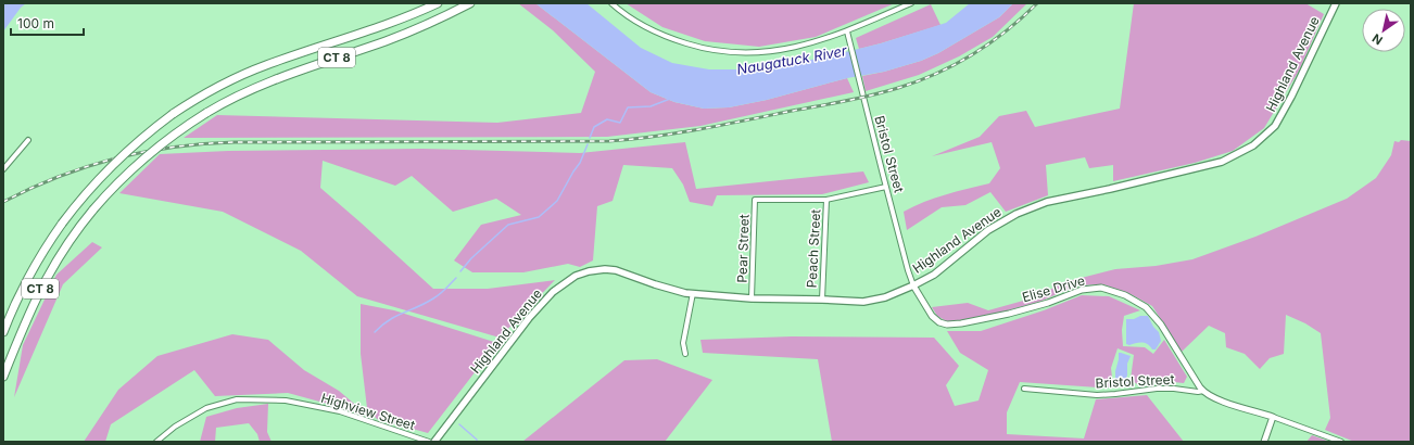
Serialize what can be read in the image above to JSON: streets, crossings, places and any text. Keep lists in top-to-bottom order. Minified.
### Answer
{"streets":{"highway":["CT 8"],"main road":["Highland Avenue"],"street":["Bristol Street","Pear Street","Peach Street","Elise Drive","Highview Street"]},"crossings":[["Highland Avenue","Bristol Street"],["Highland Avenue","Pear Street"],["Highland Avenue","Peach Street"],["Bristol Street","Elise Drive"],["Pear Street","Peach Street"]],"water":["Naugatuck River"],"scale_bar":"100 m","north":"bottom left"}
